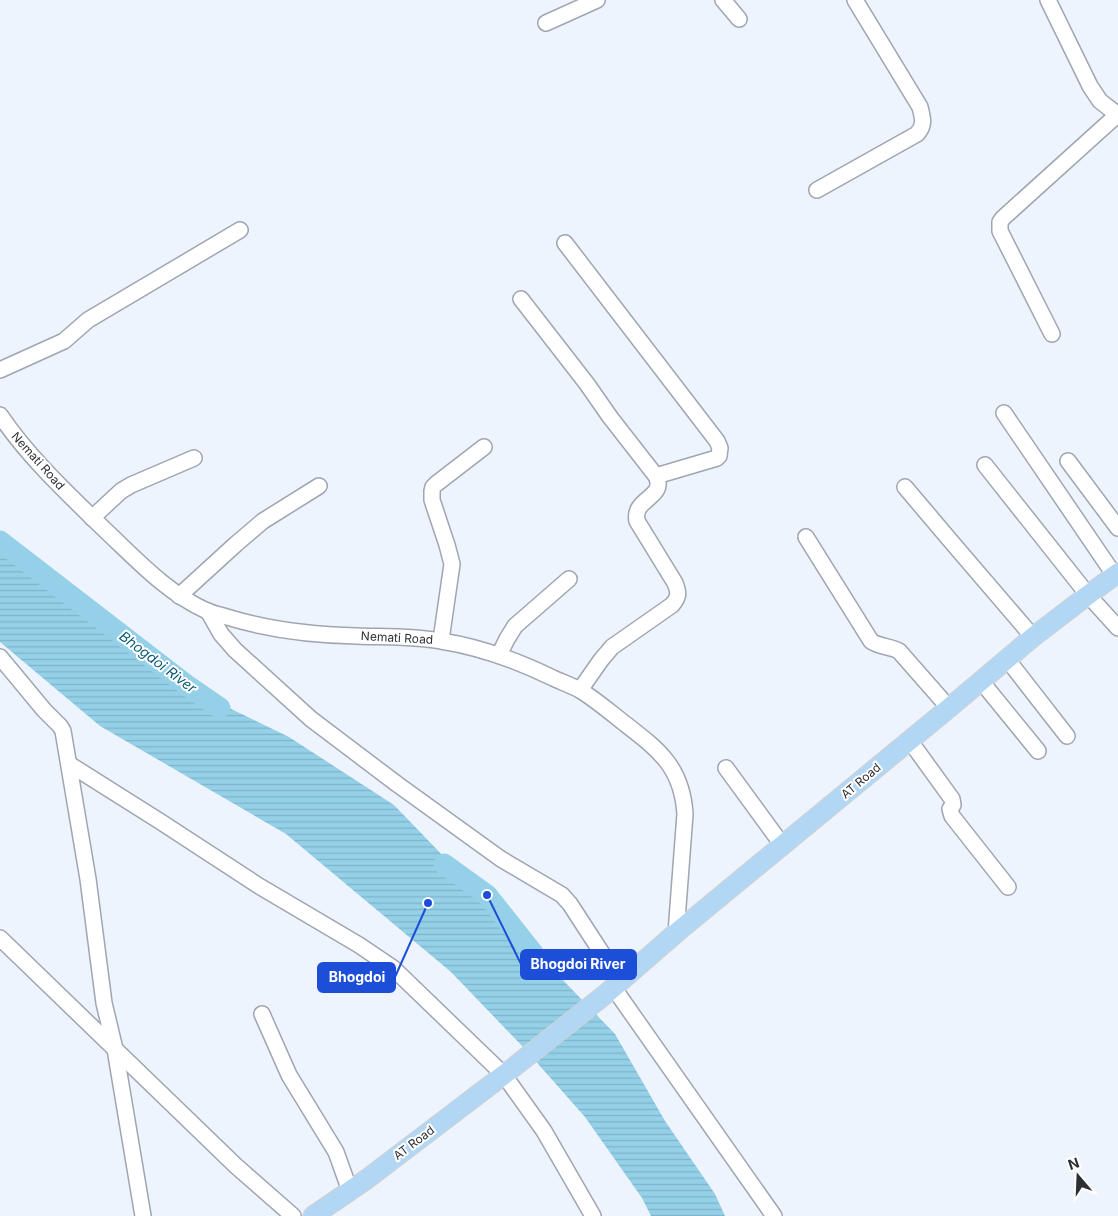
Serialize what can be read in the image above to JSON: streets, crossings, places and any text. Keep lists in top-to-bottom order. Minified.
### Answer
{"streets":{"main road":["AT Road"],"street":["Nemati Road"]},"crossings":[["Nemati Road","AT Road"]],"water":["Bhogdoi River"],"places":["Bhogdoi River","Bhogdoi"],"north":"top"}
